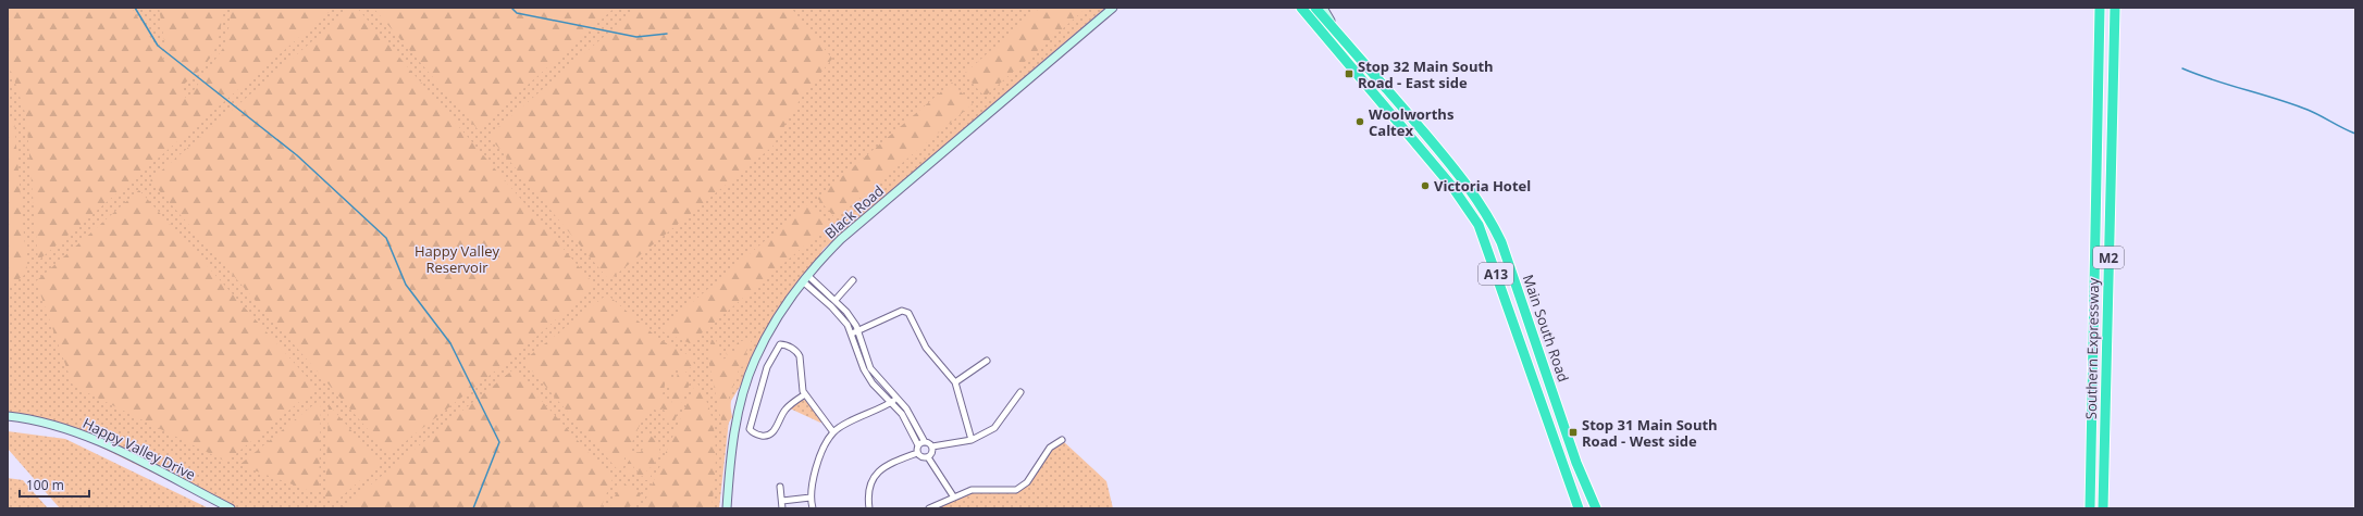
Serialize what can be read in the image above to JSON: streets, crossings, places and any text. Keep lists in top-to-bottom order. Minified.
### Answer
{"streets":{"highway":["M2","A13","Main South Road","Southern Expressway"],"main road":["Black Road","Happy Valley Drive"]},"crossings":[["A13","Main South Road"]],"parks":["Happy Valley Reservoir"],"places":{"transit":["Stop 32 Main South Road - East side","Stop 31 Main South Road - West side"],"other":["Woolworths Caltex","Victoria Hotel"]},"scale_bar":"100 m"}
